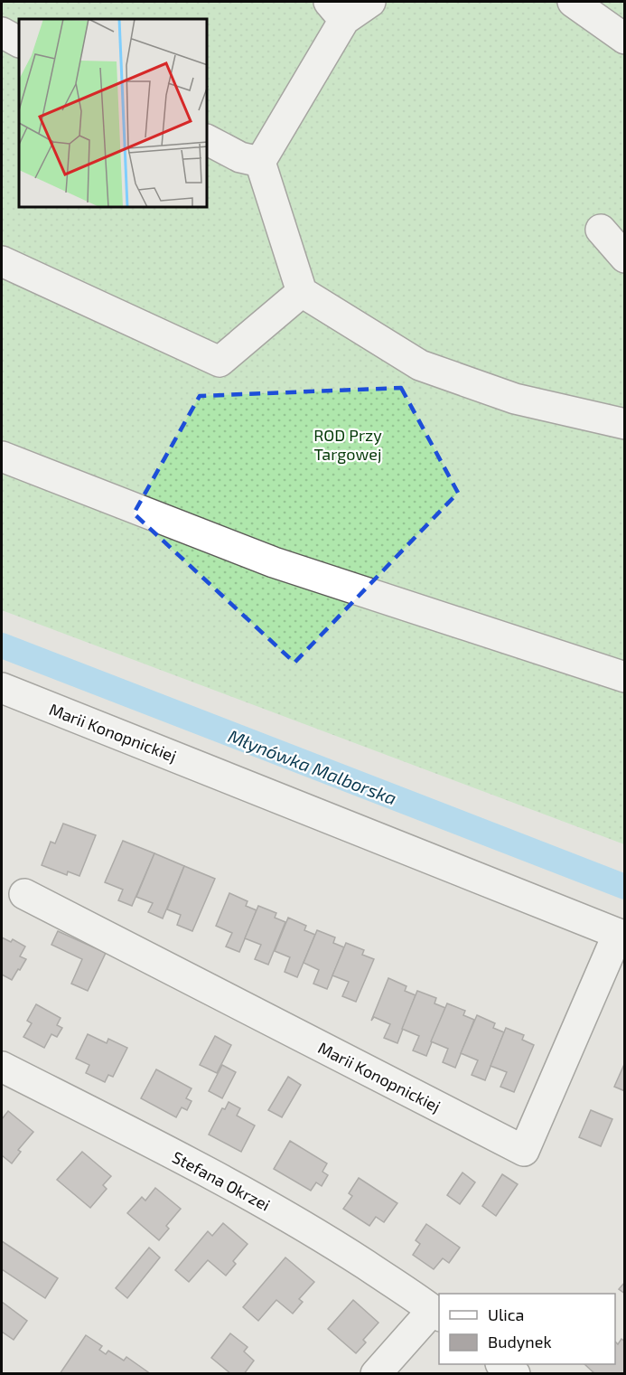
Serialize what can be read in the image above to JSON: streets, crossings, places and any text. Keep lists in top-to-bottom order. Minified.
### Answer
{"streets":{"street":["Marii Konopnickiej","Stefana Okrzei"]},"water":["Młynówka Malborska"],"parks":["ROD Przy Targowej"],"legend":["Ulica","Budynek"]}
